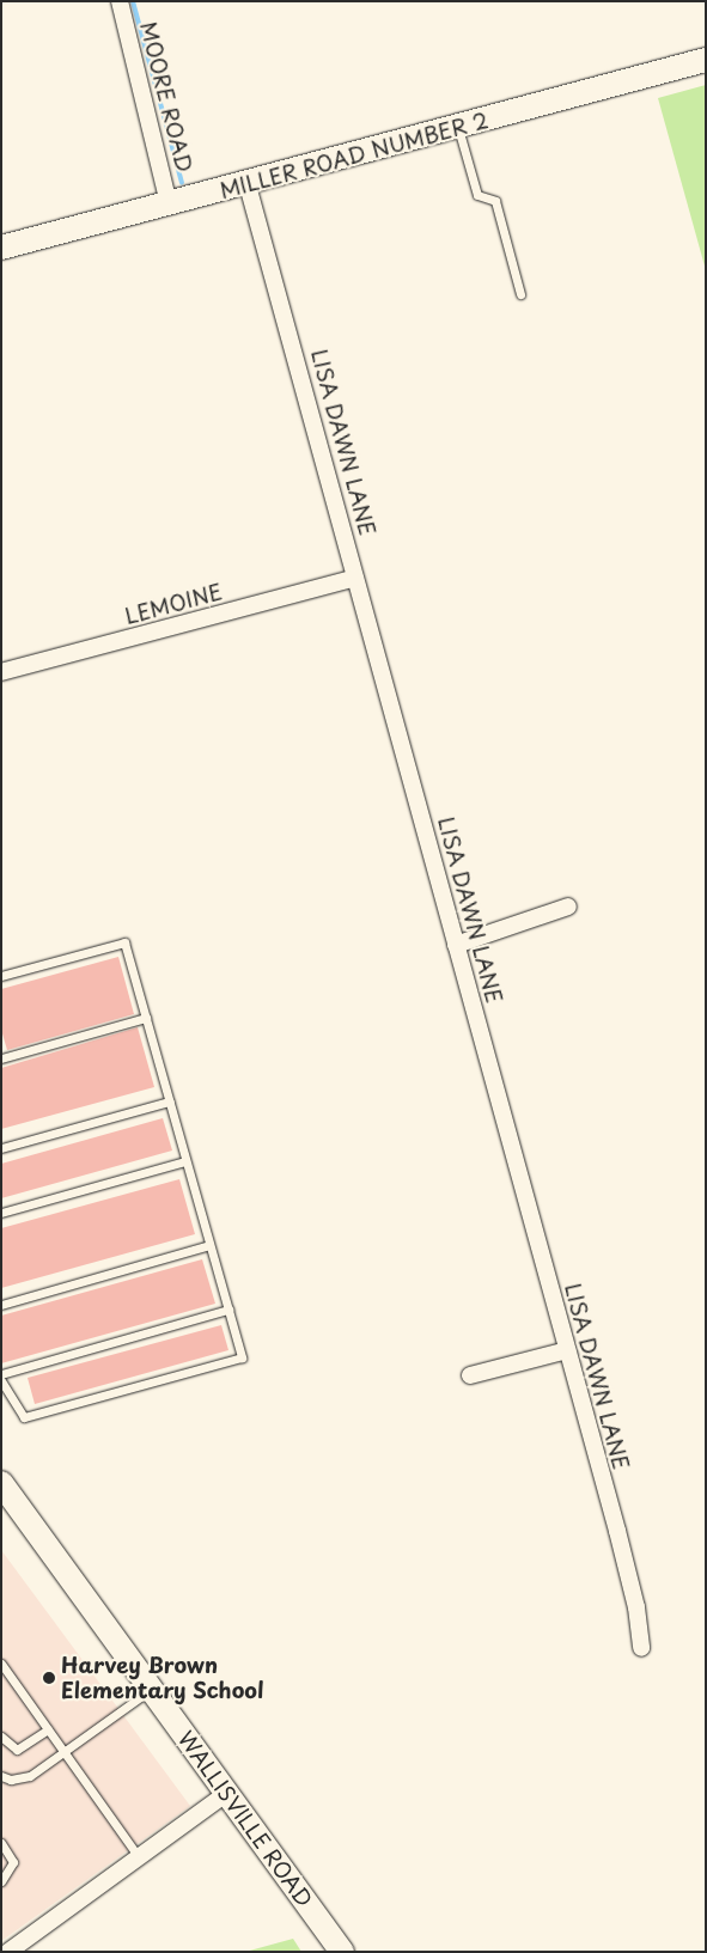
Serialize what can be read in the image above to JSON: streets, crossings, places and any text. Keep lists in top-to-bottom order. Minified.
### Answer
{"streets":{"main road":["MILLER ROAD NUMBER 2","WALLISVILLE ROAD"],"street":["MOORE ROAD","LISA DAWN LANE","LEMOINE"]},"crossings":[["MOORE ROAD","MILLER ROAD NUMBER 2"],["MILLER ROAD NUMBER 2","LISA DAWN LANE"],["LISA DAWN LANE","LEMOINE"]],"places":["Harvey Brown Elementary School"]}
